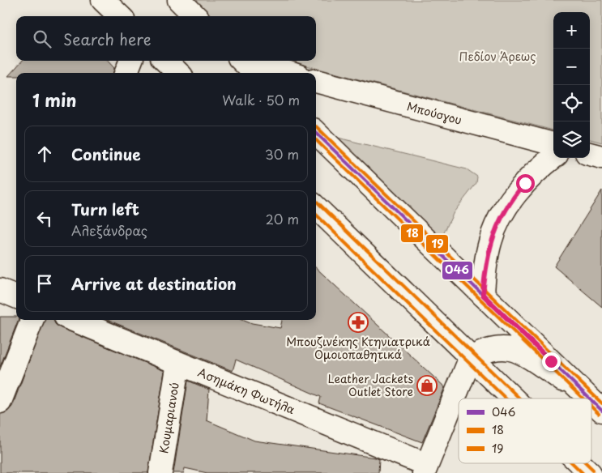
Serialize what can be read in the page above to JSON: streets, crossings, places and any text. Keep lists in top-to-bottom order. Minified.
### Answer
{"streets":{"street":["Μπούσγου","Ασημάκη Φωτήλα","Κουμαριανού"]},"crossings":[["Ασημάκη Φωτήλα","Κουμαριανού"]],"parks":["Πεδίον Άρεως"],"places":{"pharmacy":["Μπουζινέκης Κτηνιατρικά Ομοιοπαθητικά"],"shop":["Leather Jackets Outlet Store"]},"lines":["transit line 19","transit line 046","transit line 18"],"legend":["046","18","19"],"page":{"map_buttons":["+","−"],"search":"Search here","heading":["1 min","Walk · 50 m"],"list":[["Continue","30 m"],["Turn left","Αλεξάνδρας","20 m"],"Arrive at destination"]}}
